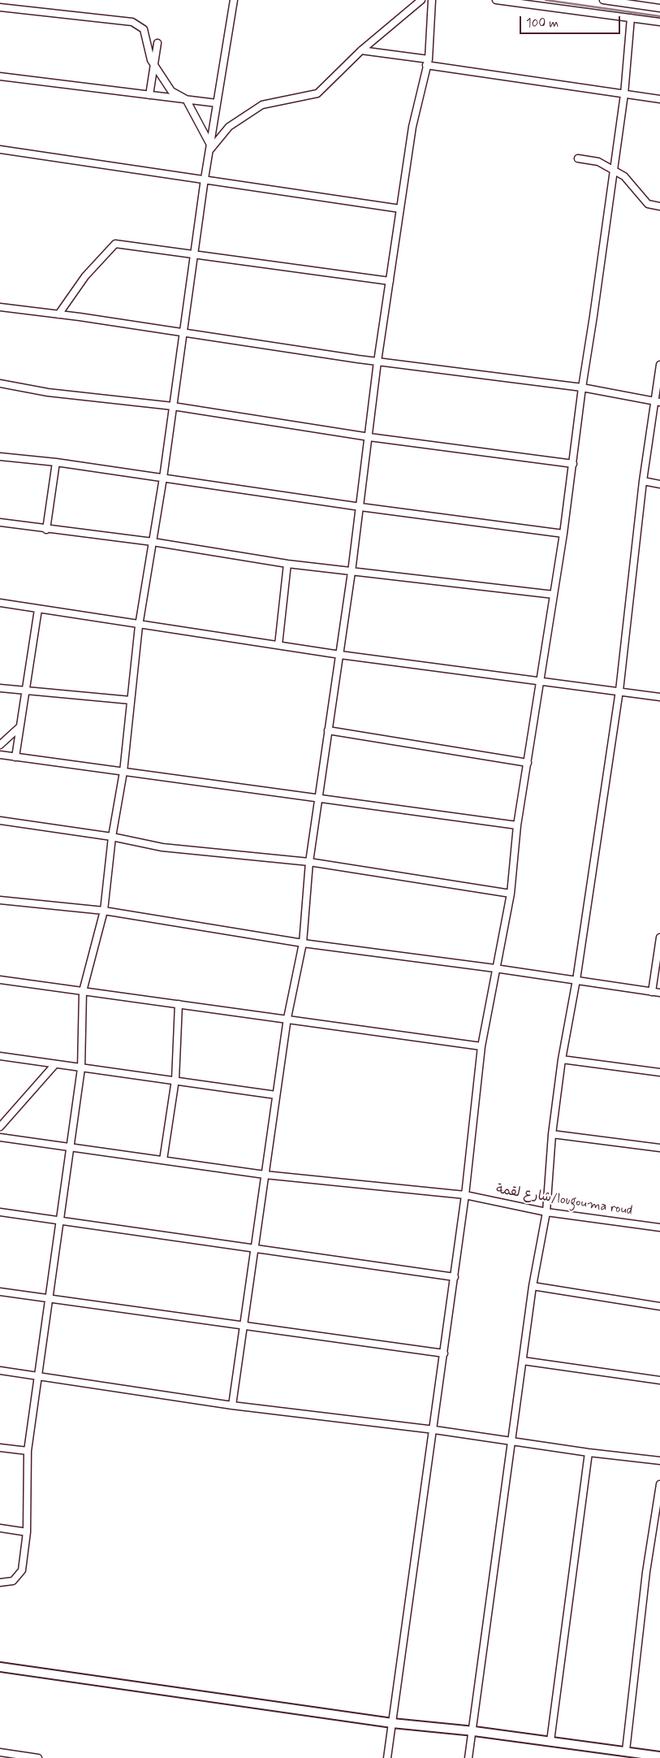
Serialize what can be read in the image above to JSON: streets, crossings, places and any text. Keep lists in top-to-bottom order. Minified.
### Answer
{"streets":{"street":["شارع لقمة/lougouma roud"]},"scale_bar":"100 m"}
